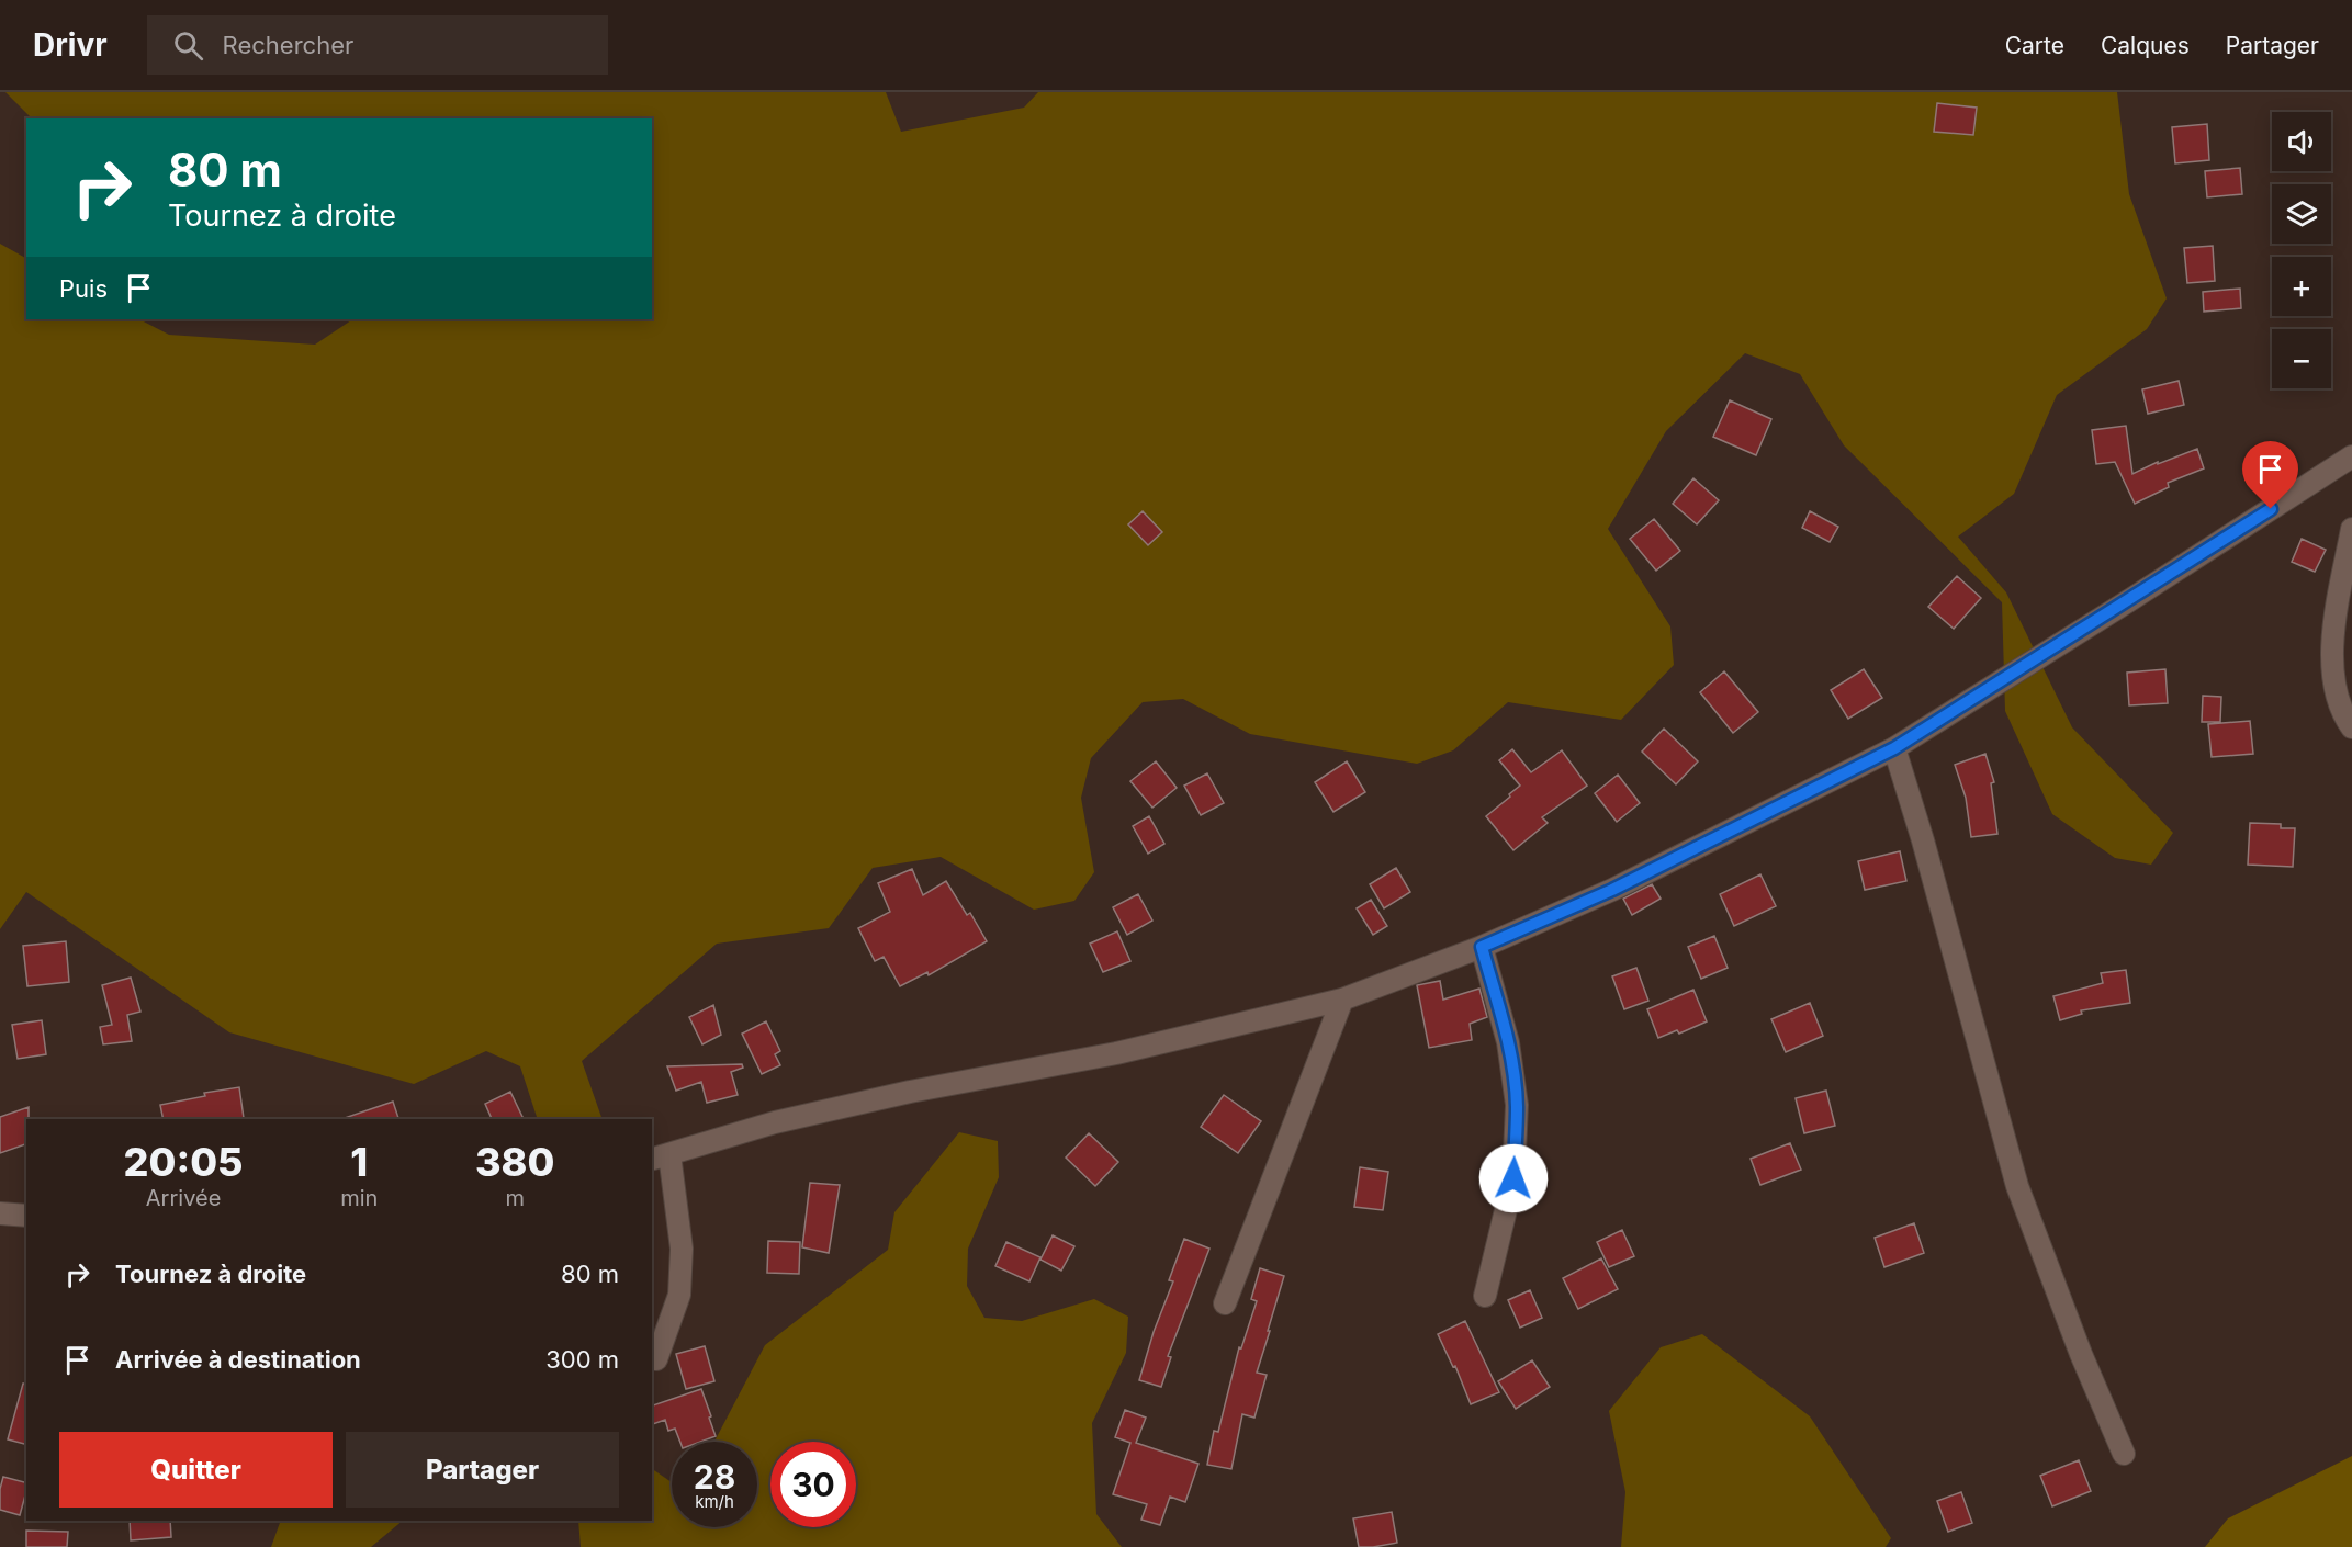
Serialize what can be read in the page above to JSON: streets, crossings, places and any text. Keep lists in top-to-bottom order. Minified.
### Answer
{"page":{"header":"Drivr","search":"Rechercher","nav":["Carte","Calques","Partager"],"map_buttons":["+","−"],"turn":["80 m","Tournez à droite"],"then":"Puis","eta":["20:05","Arrivée","1","min","380","m"],"list":[{"name":"Tournez à droite","value":"80 m"},{"name":"Arrivée à destination","value":"300 m"}],"buttons":["Quitter","Partager"],"speed":"28 km/h","limit":"30"}}
